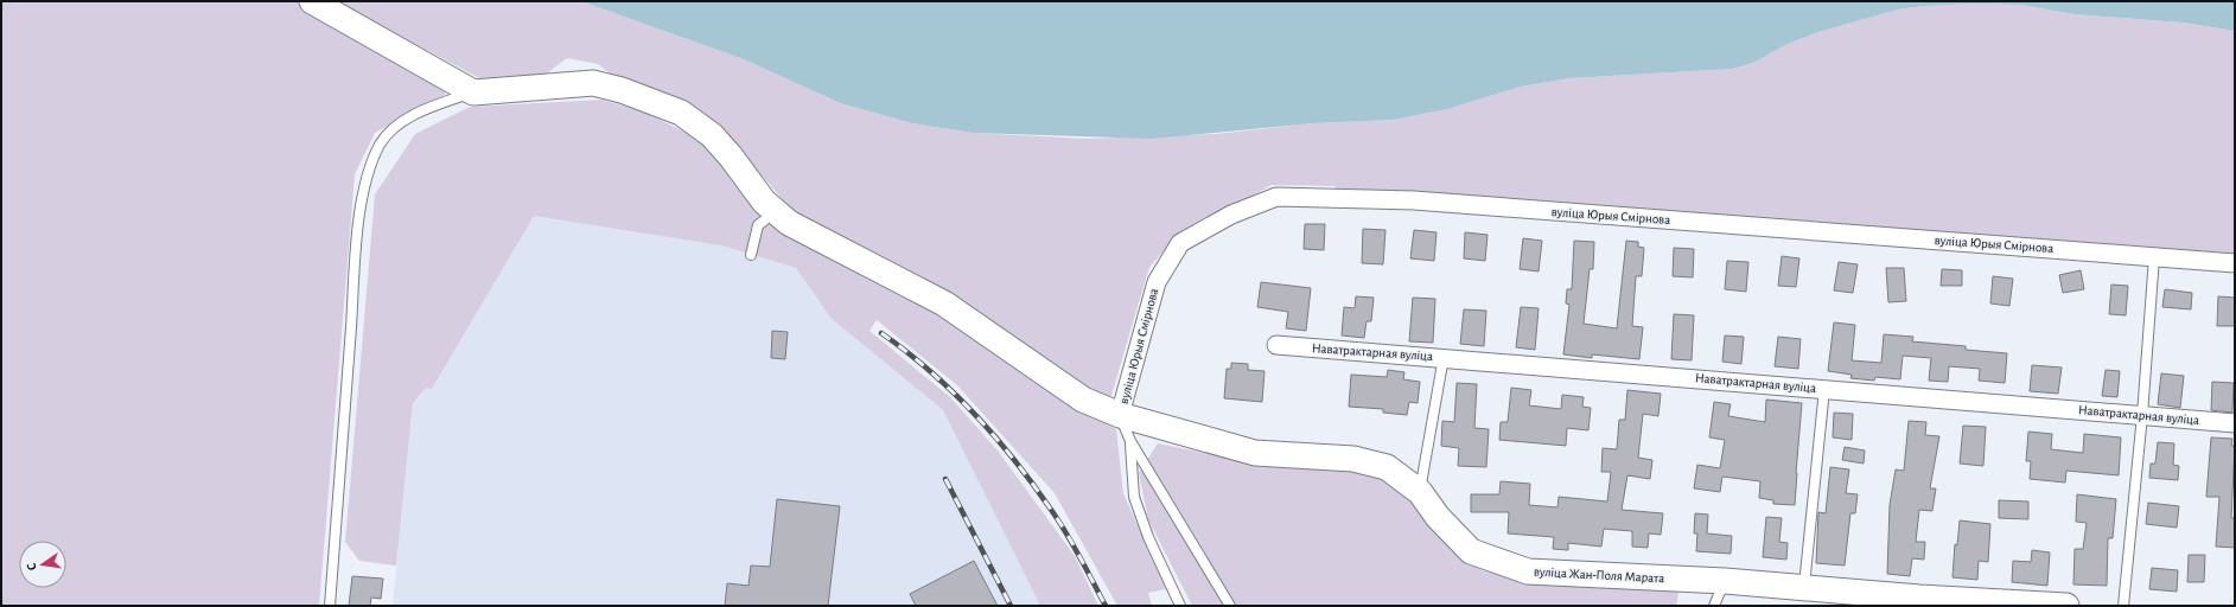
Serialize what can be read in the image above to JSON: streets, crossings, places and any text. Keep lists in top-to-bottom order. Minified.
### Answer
{"streets":{"street":["вуліца Юрыя Смірнова","Наватрактарная вуліца","вуліца Жан-Поля Марата"]},"crossings":[["вуліца Юрыя Смірнова","вуліца Жан-Поля Марата"]],"north":"left"}
